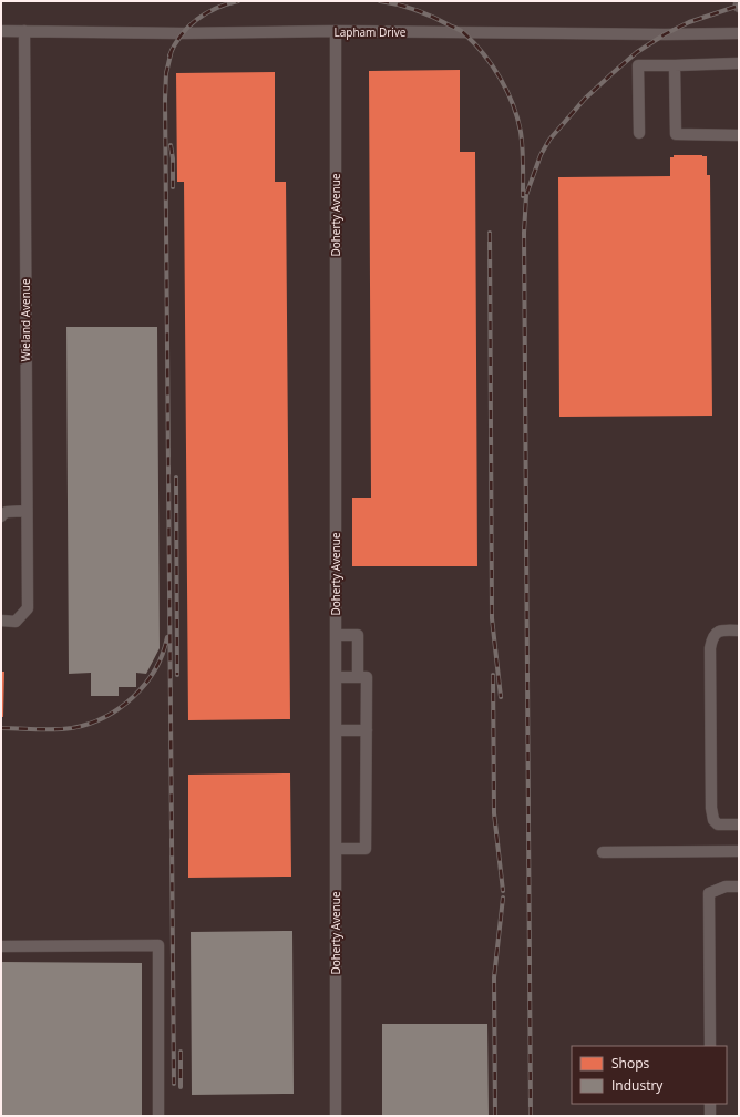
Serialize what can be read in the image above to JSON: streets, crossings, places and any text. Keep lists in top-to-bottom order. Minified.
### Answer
{"streets":{"street":["Lapham Drive","Doherty Avenue","Wieland Avenue"]},"crossings":[["Lapham Drive","Doherty Avenue"],["Lapham Drive","Wieland Avenue"]],"legend":["Shops","Industry"]}
